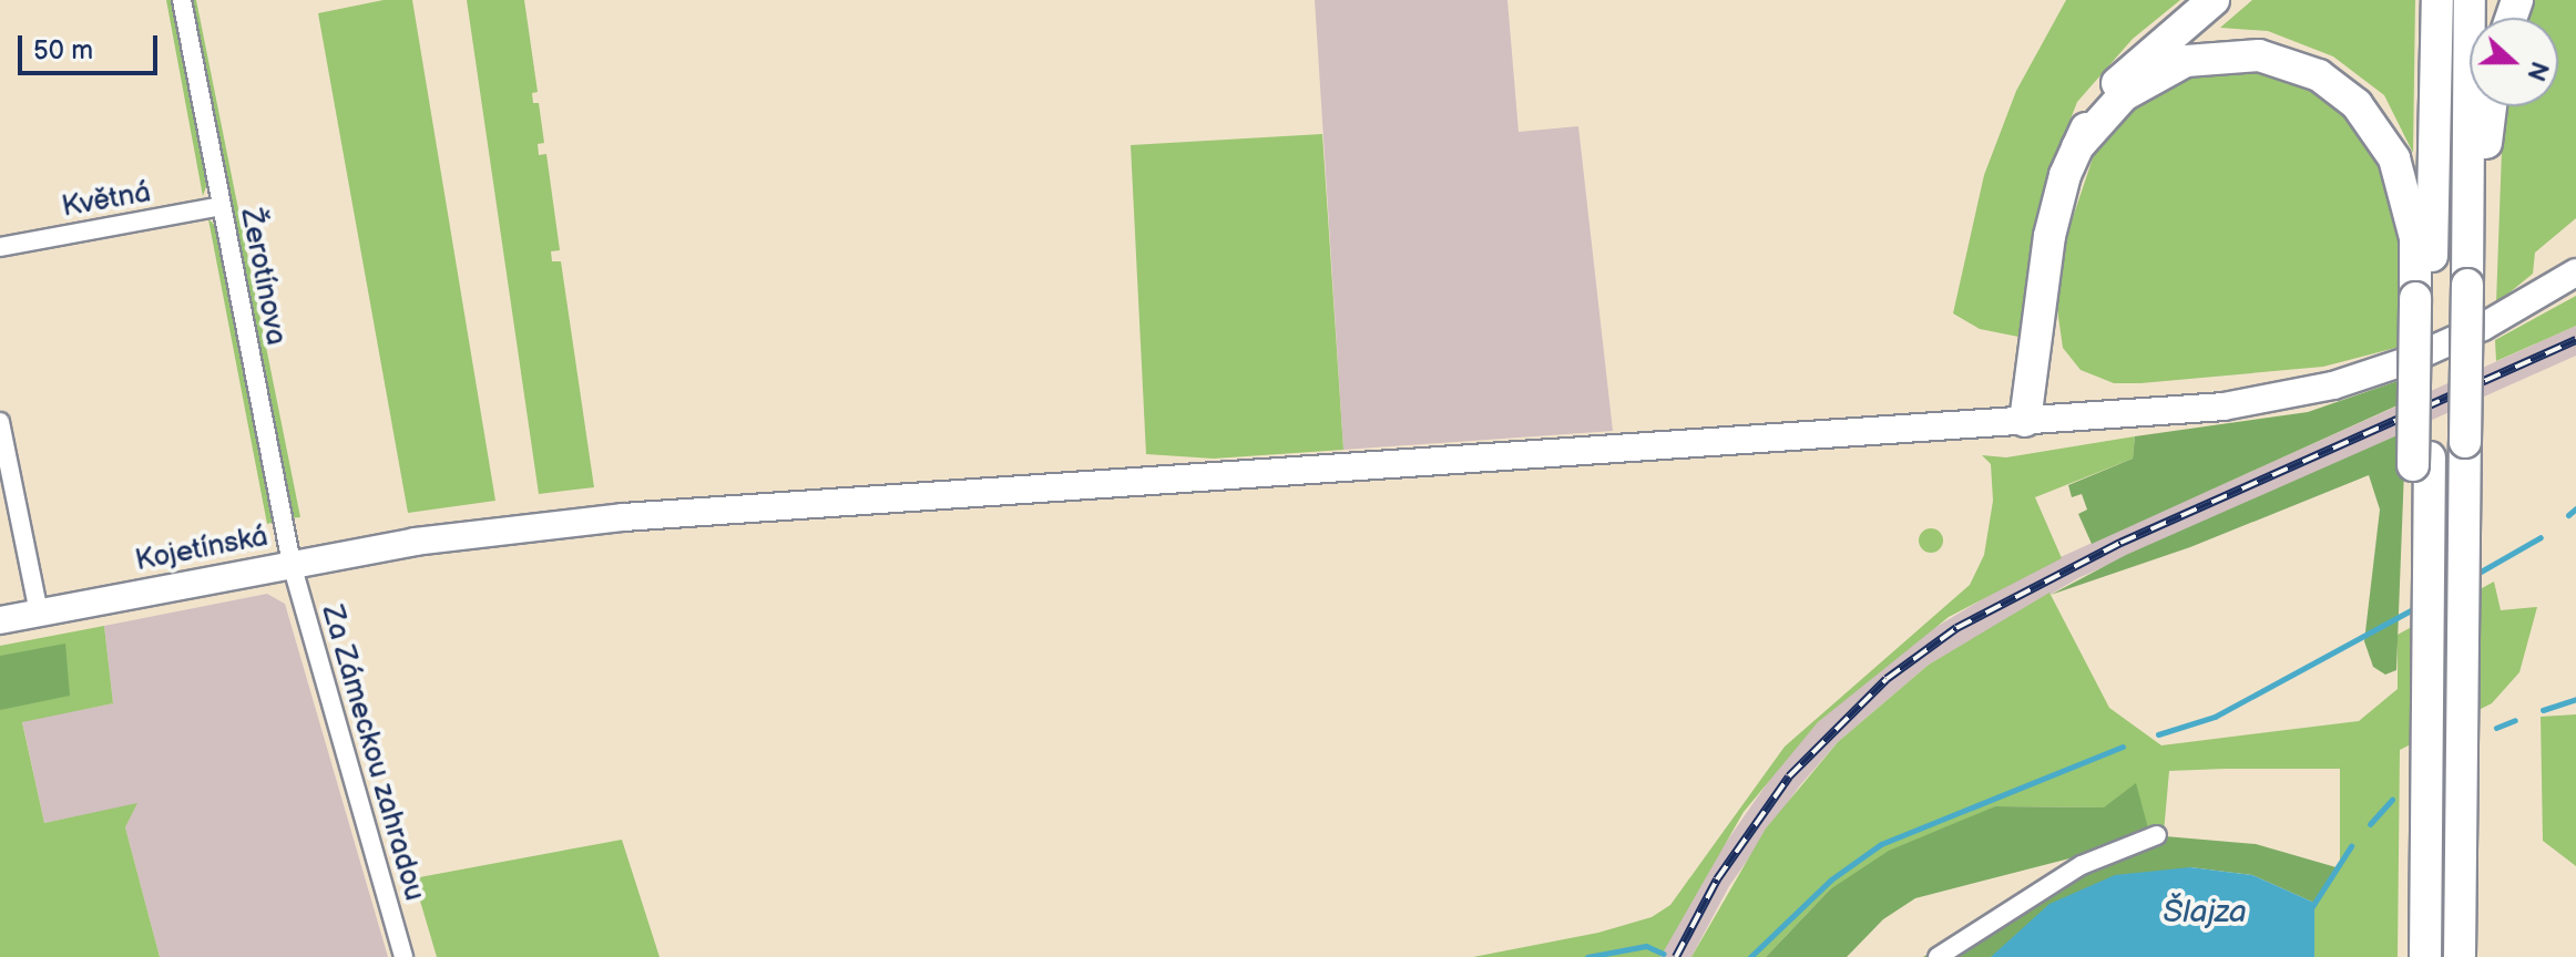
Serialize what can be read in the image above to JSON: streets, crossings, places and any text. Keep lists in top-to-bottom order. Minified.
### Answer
{"streets":{"main road":["Kojetínská"],"street":["Květná","Žerotínova","Za Zámeckou zahradou"]},"crossings":[["Květná","Žerotínova"],["Žerotínova","Kojetínská"],["Žerotínova","Za Zámeckou zahradou"],["Kojetínská","Za Zámeckou zahradou"]],"water":["Šlajza"],"scale_bar":"50 m","north":"right"}
